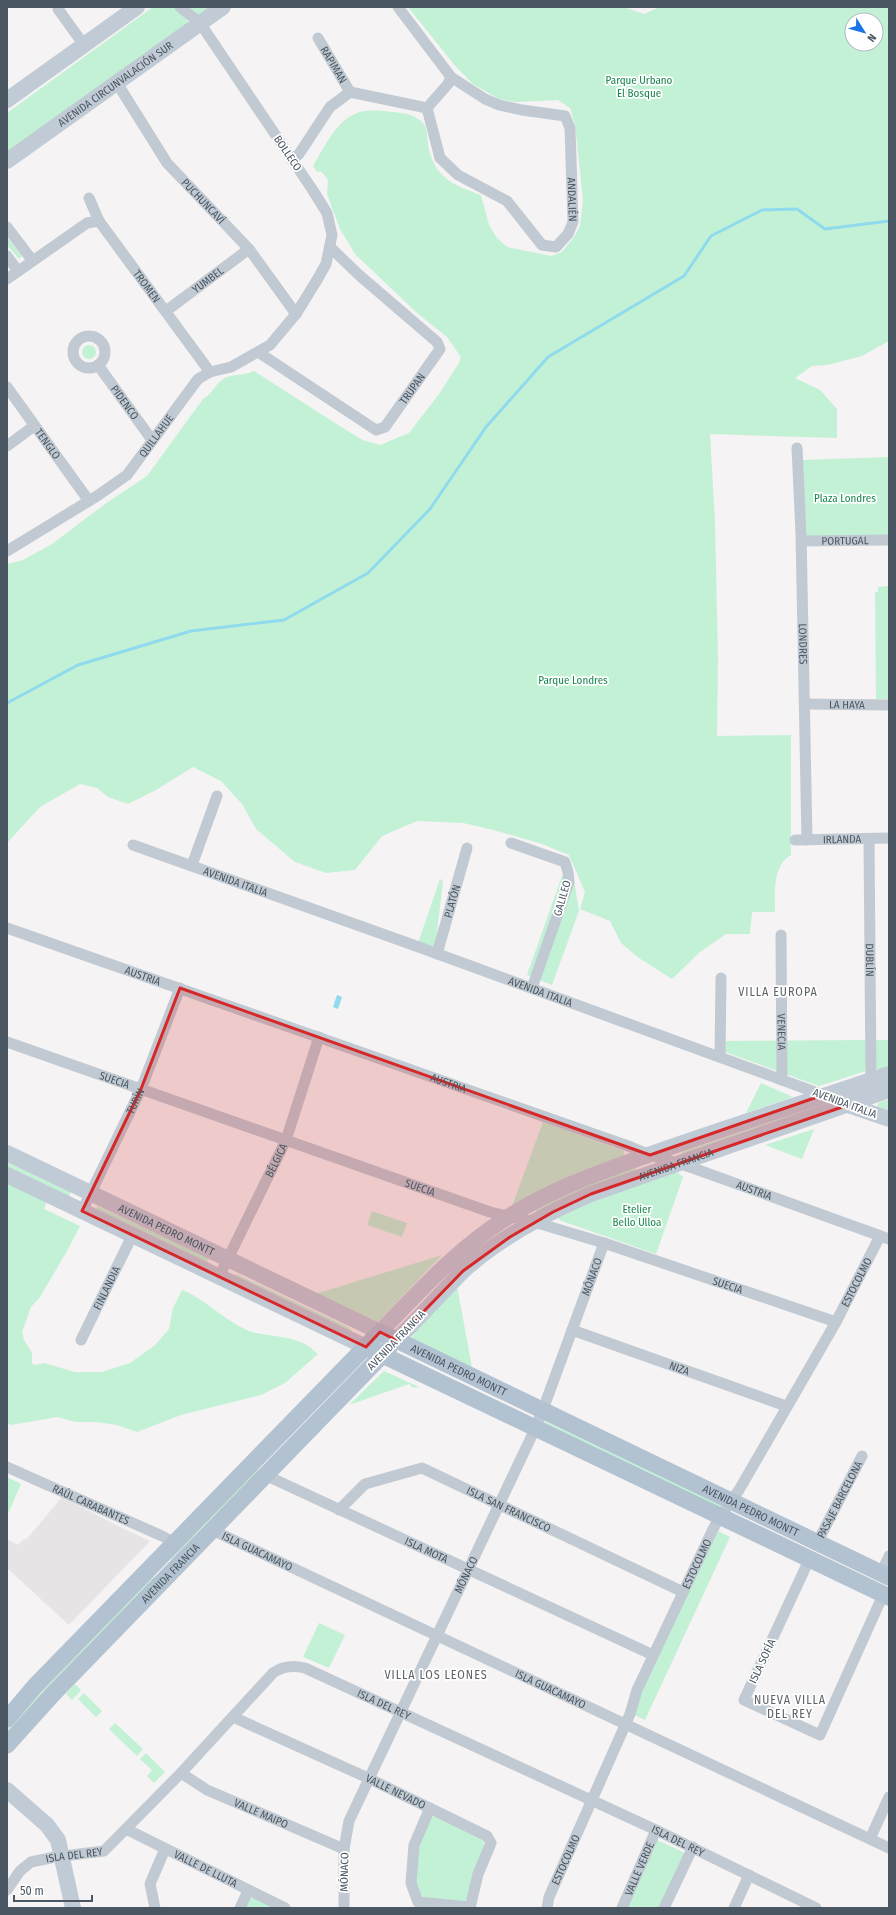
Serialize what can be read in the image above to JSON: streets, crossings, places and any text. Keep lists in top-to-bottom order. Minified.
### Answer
{"streets":{"main road":["AVENIDA CIRCUNVALACIÓN SUR","AVENIDA ITALIA","AVENIDA FRANCIA","AVENIDA PEDRO MONTT"],"street":["RAPIMAN","BOLLECO","ANDALIÉN","PUCHUNCAVÍ","YUMBEL","TROMEN","TRUPAN","PIDENCO","QUILLAHUE","TENGLO","PORTUGAL","LONDRES","LA HAYA","IRLANDA","GALILEO","PLATÓN","DUBLÍN","AUSTRIA","VENECIA","SUECIA","TURÍN","BÉLGICA","MÓNACO","ESTOCOLMO","FINLANDIA","NIZA","PASAJE BARCELONA","RAÚL CARABANTES","ISLA SAN FRANCISCO","ISLA MOTA","ISLA GUACAMAYO","ISLA SOFÍA","ISLA DEL REY","VALLE NEVADO","VALLE MAIPO","VALLE VERDE","VALLE DE LLUTA"]},"crossings":[["AVENIDA CIRCUNVALACIÓN SUR","BOLLECO"],["AVENIDA CIRCUNVALACIÓN SUR","PUCHUNCAVÍ"],["BOLLECO","PUCHUNCAVÍ"],["BOLLECO","TRUPAN"],["BOLLECO","QUILLAHUE"],["PUCHUNCAVÍ","YUMBEL"],["PUCHUNCAVÍ","QUILLAHUE"],["YUMBEL","TROMEN"],["TROMEN","QUILLAHUE"],["TRUPAN","QUILLAHUE"],["PIDENCO","QUILLAHUE"],["QUILLAHUE","TENGLO"],["PORTUGAL","LONDRES"],["LONDRES","LA HAYA"],["LONDRES","IRLANDA"],["IRLANDA","DUBLÍN"],["AVENIDA ITALIA","GALILEO"],["AVENIDA ITALIA","PLATÓN"],["AVENIDA ITALIA","VENECIA"],["AVENIDA ITALIA","AVENIDA FRANCIA"],["DUBLÍN","AVENIDA FRANCIA"],["AUSTRIA","TURÍN"],["AUSTRIA","BÉLGICA"],["AUSTRIA","AVENIDA FRANCIA"],["AUSTRIA","ESTOCOLMO"],["SUECIA","TURÍN"],["SUECIA","BÉLGICA"],["SUECIA","AVENIDA FRANCIA"],["SUECIA","MÓNACO"],["SUECIA","ESTOCOLMO"],["TURÍN","AVENIDA PEDRO MONTT"],["BÉLGICA","AVENIDA PEDRO MONTT"],["AVENIDA FRANCIA","AVENIDA PEDRO MONTT"],["AVENIDA FRANCIA","RAÚL CARABANTES"],["AVENIDA FRANCIA","ISLA MOTA"],["AVENIDA FRANCIA","ISLA GUACAMAYO"],["AVENIDA PEDRO MONTT","MÓNACO"],["AVENIDA PEDRO MONTT","ESTOCOLMO"],["AVENIDA PEDRO MONTT","FINLANDIA"],["AVENIDA PEDRO MONTT","PASAJE BARCELONA"],["AVENIDA PEDRO MONTT","ISLA SOFÍA"],["MÓNACO","NIZA"],["MÓNACO","ISLA SAN FRANCISCO"],["MÓNACO","ISLA MOTA"],["MÓNACO","ISLA GUACAMAYO"],["MÓNACO","ISLA DEL REY"],["MÓNACO","VALLE NEVADO"],["MÓNACO","VALLE MAIPO"],["ESTOCOLMO","NIZA"],["ESTOCOLMO","ISLA SAN FRANCISCO"],["ESTOCOLMO","ISLA MOTA"],["ESTOCOLMO","ISLA GUACAMAYO"],["ESTOCOLMO","ISLA DEL REY"],["ISLA SAN FRANCISCO","ISLA MOTA"],["ISLA DEL REY","VALLE NEVADO"],["ISLA DEL REY","VALLE MAIPO"],["ISLA DEL REY","VALLE VERDE"],["ISLA DEL REY","VALLE DE LLUTA"]],"districts":["VILLA EUROPA","VILLA LOS LEONES","NUEVA VILLA DEL REY"],"parks":["Parque Urbano El Bosque","Plaza Londres","Parque Londres","Etelier Bello Ulloa"],"scale_bar":"50 m","north":"bottom right"}
